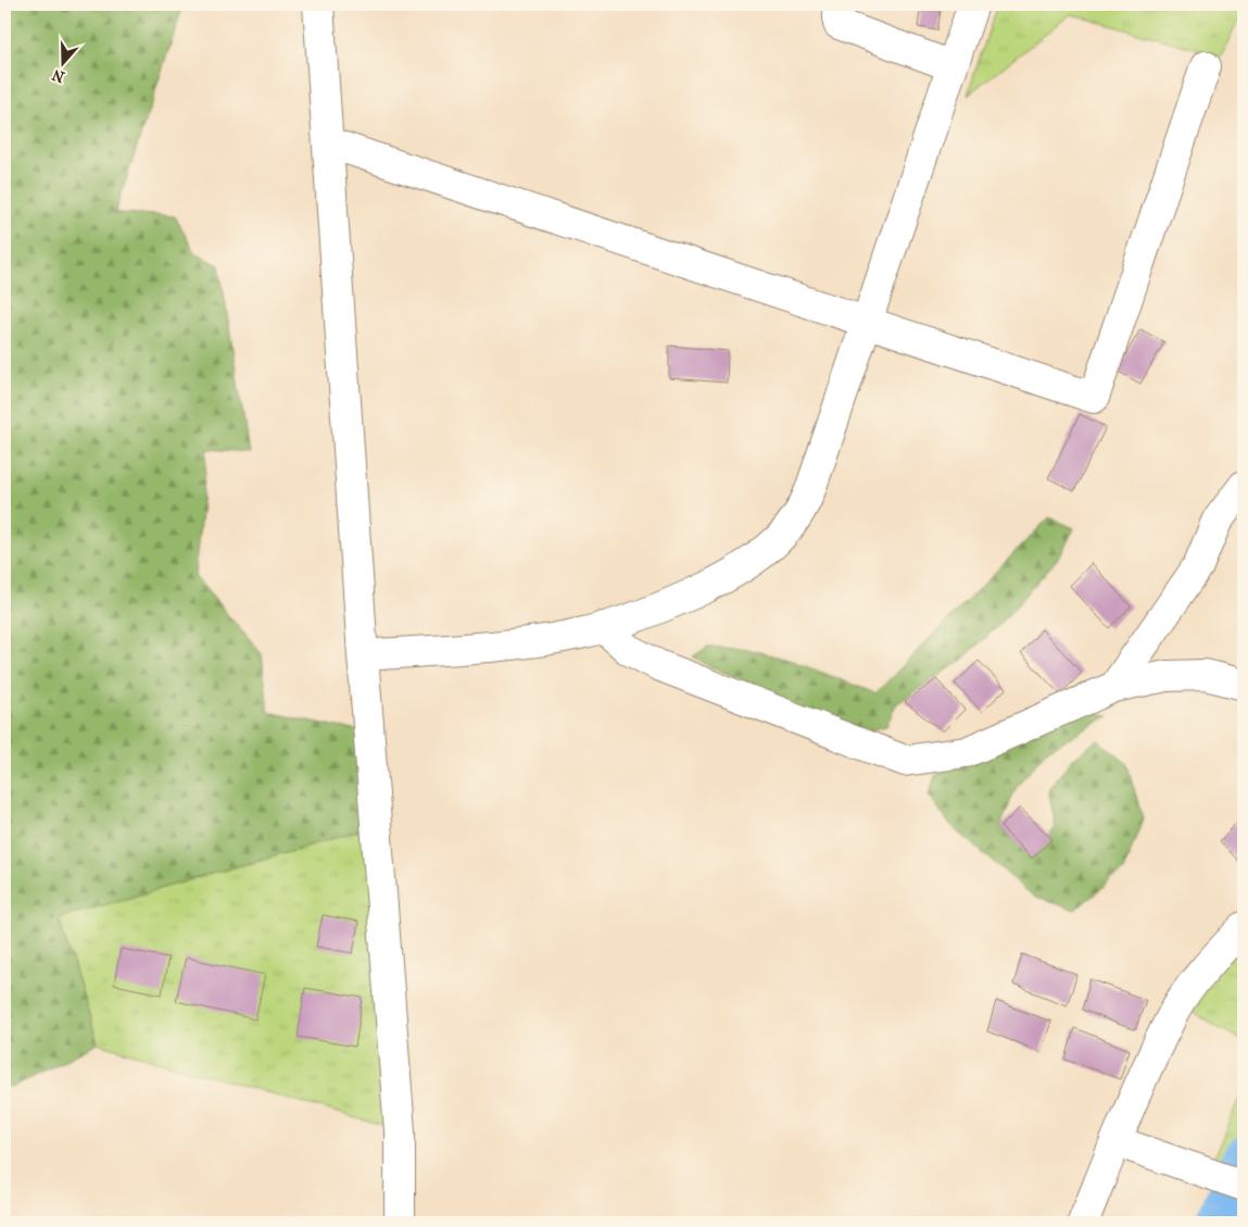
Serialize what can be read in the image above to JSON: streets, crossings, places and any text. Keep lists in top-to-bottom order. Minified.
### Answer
{"north":"bottom"}
